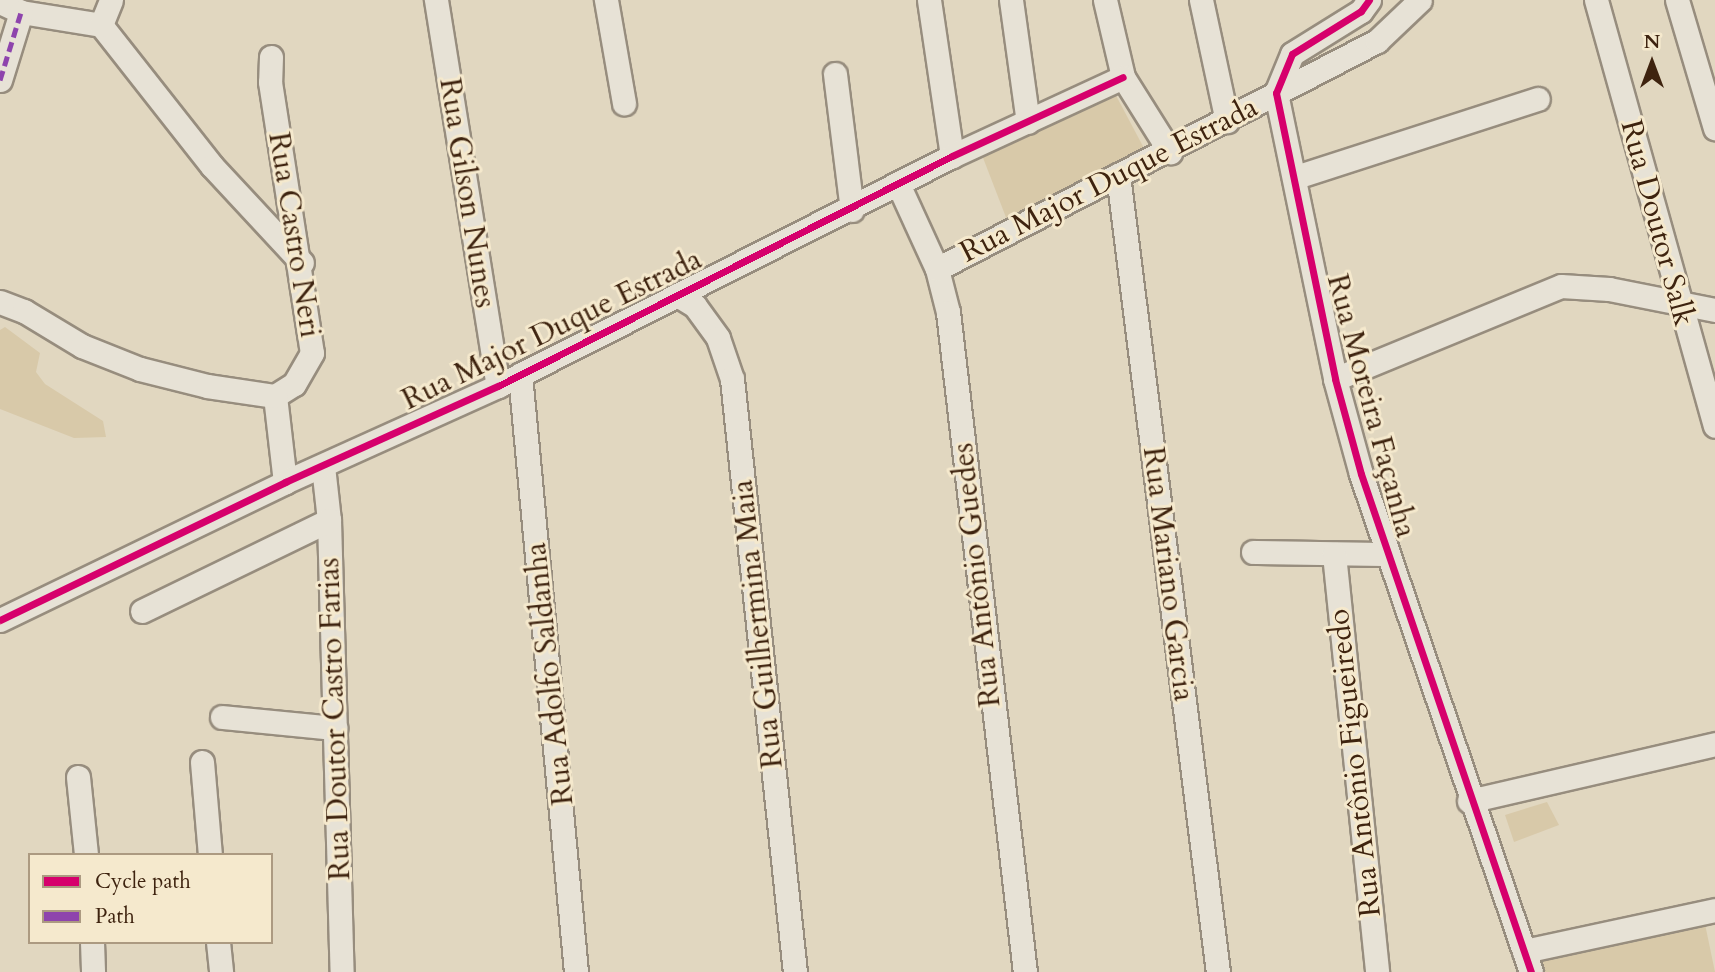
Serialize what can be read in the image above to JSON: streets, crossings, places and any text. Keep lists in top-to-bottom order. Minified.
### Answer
{"streets":{"street":["Rua Major Duque Estrada","Rua Gilson Nunes","Rua Doutor Salk","Rua Castro Neri","Rua Moreira Façanha","Rua Mariano Garcia","Rua Antônio Guedes","Rua Guilhermina Maia","Rua Adolfo Saldanha","Rua Doutor Castro Farias","Rua Antônio Figueiredo"]},"crossings":[["Rua Major Duque Estrada","Rua Gilson Nunes"],["Rua Major Duque Estrada","Rua Moreira Façanha"],["Rua Major Duque Estrada","Rua Mariano Garcia"],["Rua Major Duque Estrada","Rua Antônio Guedes"],["Rua Major Duque Estrada","Rua Guilhermina Maia"],["Rua Major Duque Estrada","Rua Adolfo Saldanha"],["Rua Major Duque Estrada","Rua Doutor Castro Farias"]],"legend":["Cycle path","Path"],"north":"top"}
